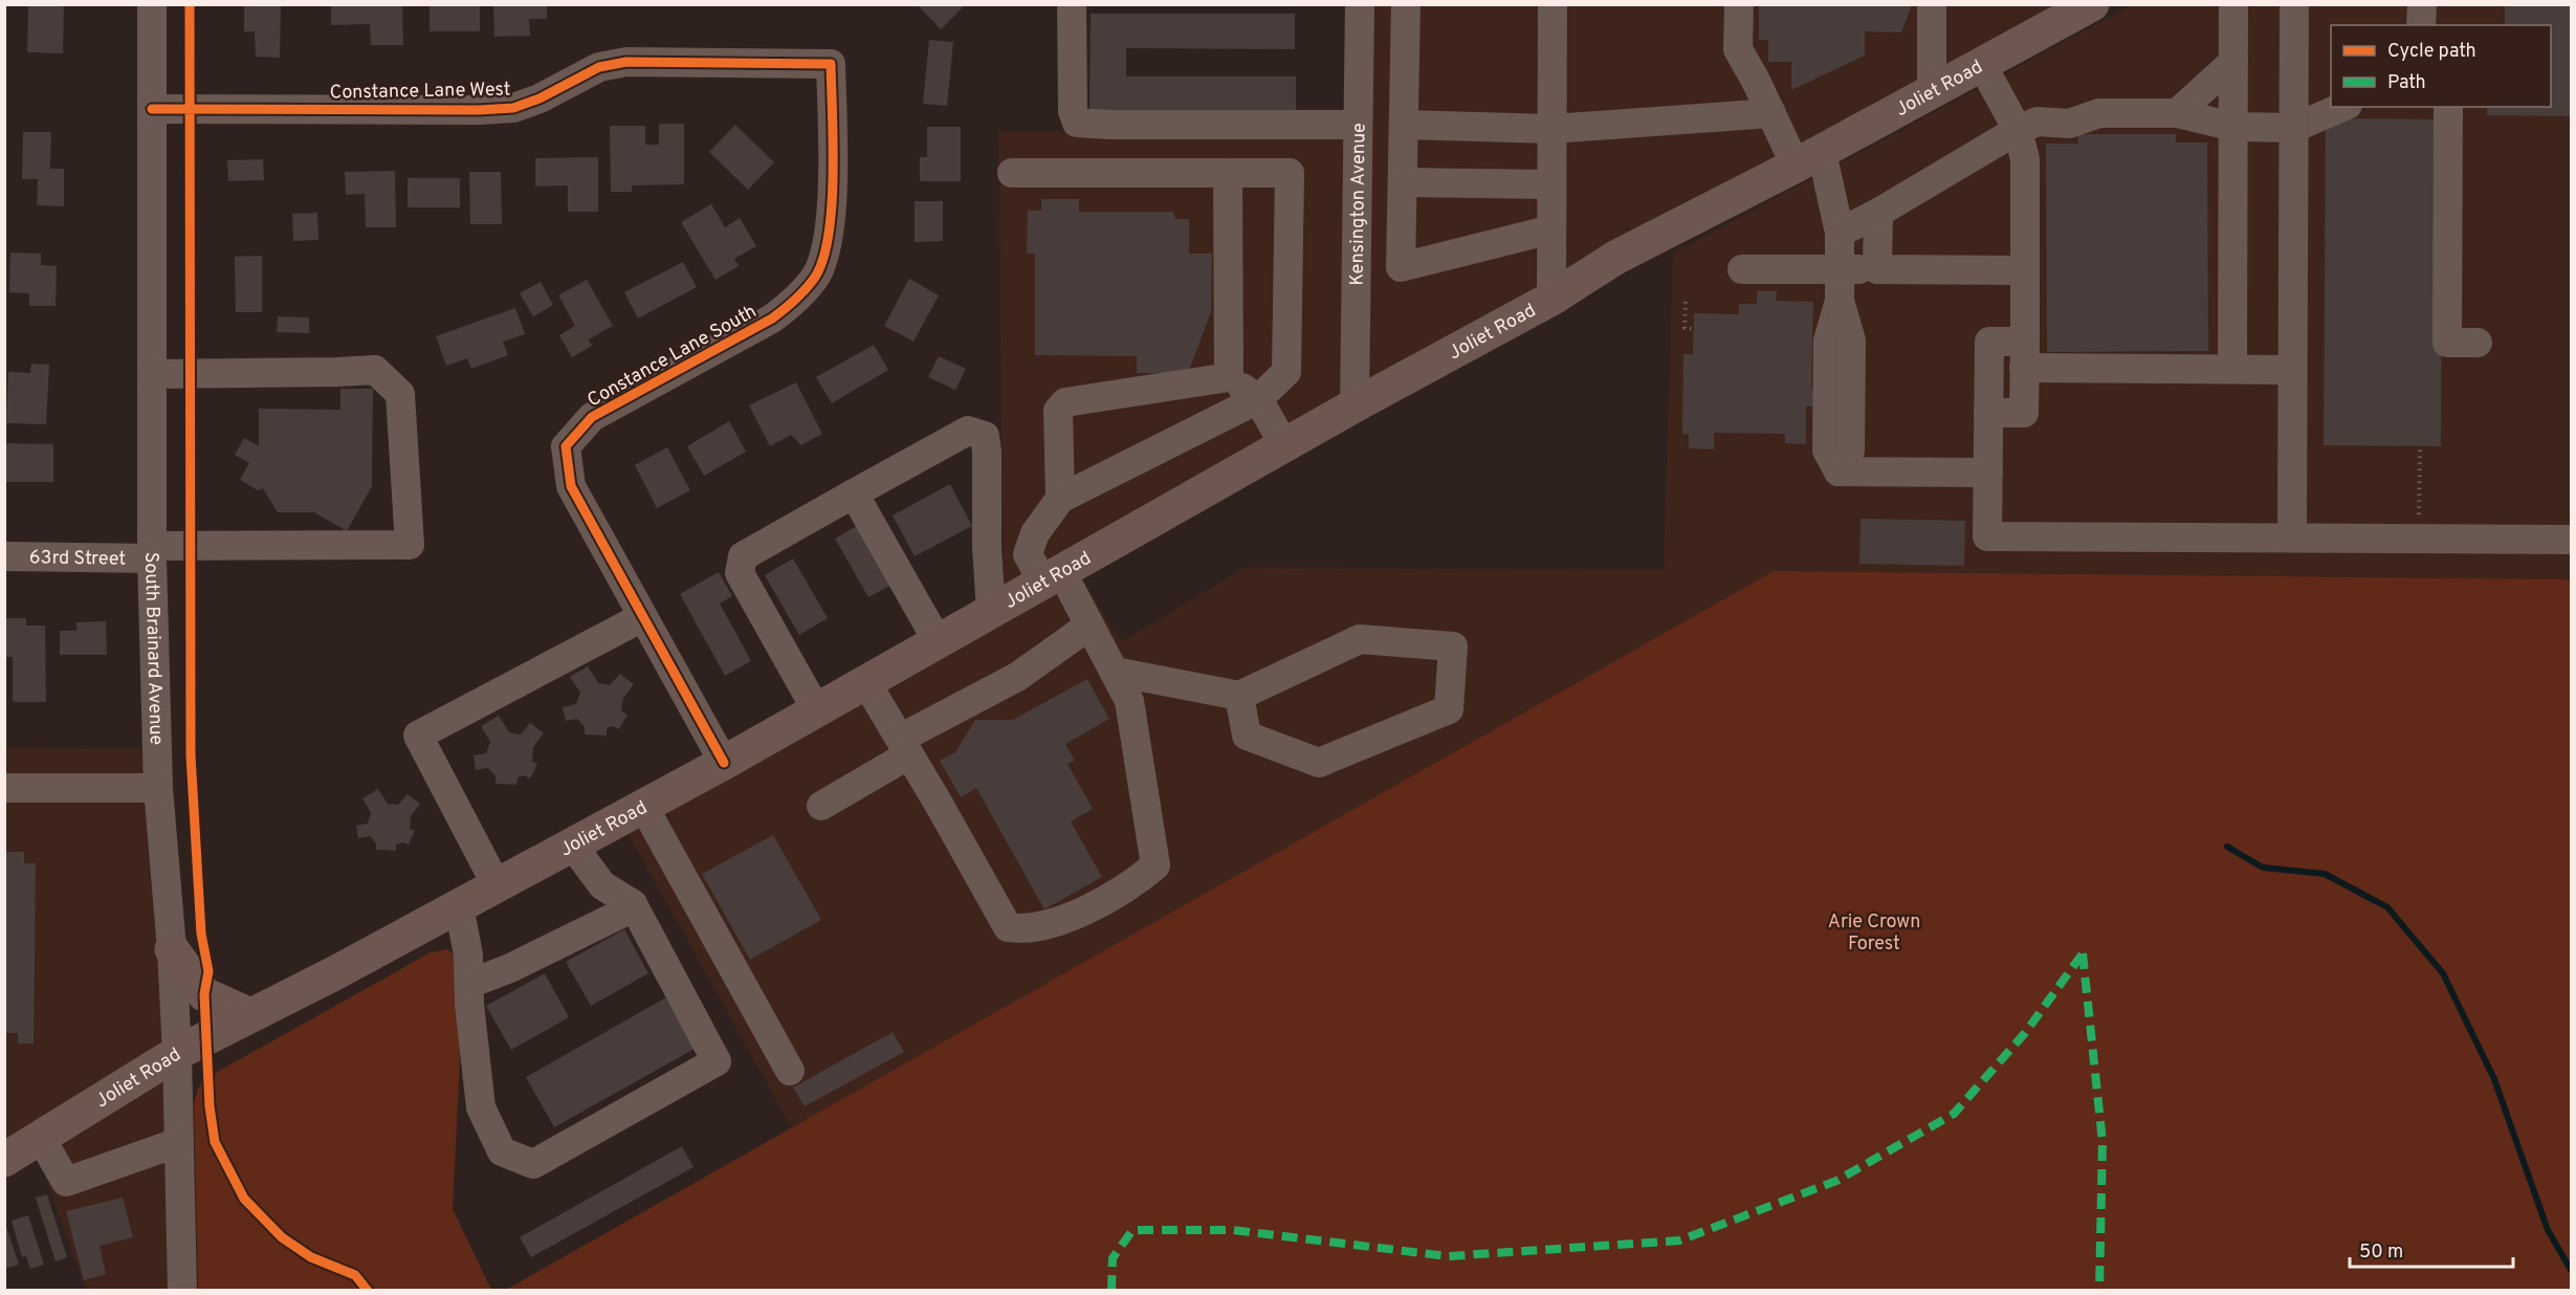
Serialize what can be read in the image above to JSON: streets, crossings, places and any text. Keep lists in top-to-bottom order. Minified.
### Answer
{"streets":{"main road":["Joliet Road"],"street":["Constance Lane West","Kensington Avenue","Constance Lane South","63rd Street","South Brainard Avenue"]},"crossings":[["Joliet Road","Kensington Avenue"],["Joliet Road","Constance Lane South"],["Joliet Road","South Brainard Avenue"],["Constance Lane West","Constance Lane South"],["Constance Lane West","South Brainard Avenue"],["63rd Street","South Brainard Avenue"]],"parks":["Arie Crown Forest"],"legend":["Cycle path","Path"],"scale_bar":"50 m"}
